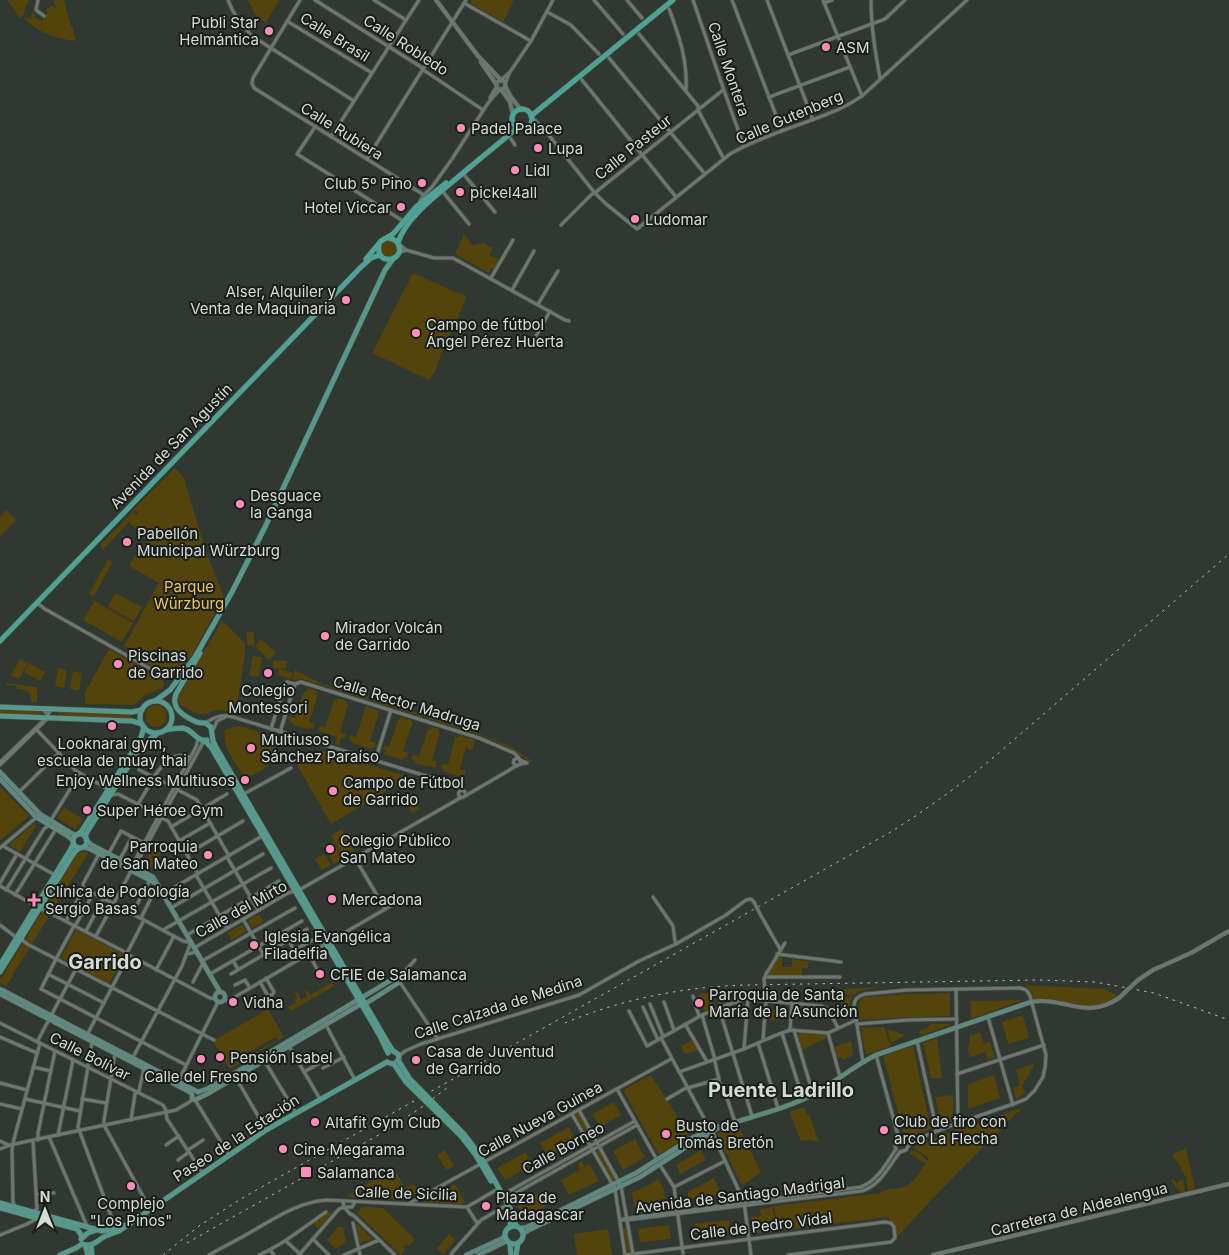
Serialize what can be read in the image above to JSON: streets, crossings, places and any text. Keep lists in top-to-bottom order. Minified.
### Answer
{"streets":{"highway":["Avenida de San Agustín"],"main road":["Paseo de la Estación"],"street":["Calle Brasil","Calle Robledo","Calle Montera","Calle Gutenberg","Calle Rubiera","Calle Pasteur","Calle Rector Madruga","Calle del Mirto","Calle Calzada de Medina","Calle Bolívar","Calle Nueva Guinea","Calle Borneo","Calle de Sicilia","Avenida de Santiago Madrigal","Carretera de Aldealengua","Calle de Pedro Vidal"]},"crossings":[["Calle Montera","Calle Gutenberg"],["Calle Montera","Calle Pasteur"],["Calle Gutenberg","Calle Pasteur"],["Calle Rector Madruga","Calle del Mirto"],["Calle Nueva Guinea","Calle de Sicilia"]],"districts":["Garrido","Puente Ladrillo"],"parks":["Parque Würzburg"],"places":{"other":["Publi Star Helmántica","ASM","Padel Palace","Lupa","Lidl","Club 5º Pino","pickel4all","Hotel Viccar","Ludomar","Alser, Alquiler y Venta de Maquinaria","Campo de fútbol Ángel Pérez Huerta","Desguace la Ganga","Pabellón Municipal Würzburg","Mirador Volcán de Garrido","Piscinas de Garrido","Colegio Montessori","Looknarai gym, escuela de muay thai","Multiusos Sánchez Paraíso","Enjoy Wellness Multiusos","Campo de Fútbol de Garrido","Super Héroe Gym","Colegio Público San Mateo","Parroquia de San Mateo","Mercadona","Iglesia Evangélica Filadelfia","CFIE de Salamanca","Vidha","Parroquia de Santa María de la Asunción","Pensión Isabel","Calle del Fresno","Casa de Juventud de Garrido","Altafit Gym Club","Club de tiro con arco La Flecha","Busto de Tomás Bretón","Cine Megarama","Complejo \"Los Pinos\"","Plaza de Madagascar"],"health":["Clínica de Podología Sergio Basas"],"transit":["Salamanca"]},"north":"top"}
